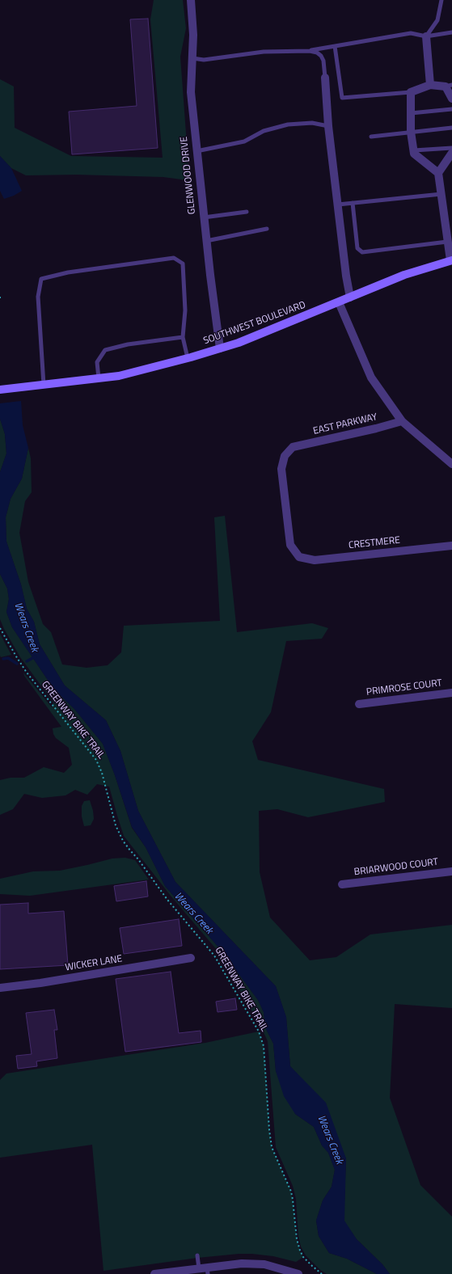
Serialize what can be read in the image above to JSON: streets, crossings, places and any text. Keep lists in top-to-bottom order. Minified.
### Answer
{"streets":{"main road":["SOUTHWEST BOULEVARD"],"street":["GLENWOOD DRIVE","EAST PARKWAY","CRESTMERE","PRIMROSE COURT","BRIARWOOD COURT","WICKER LANE"],"path":["GREENWAY BIKE TRAIL"]},"crossings":[["GLENWOOD DRIVE","SOUTHWEST BOULEVARD"],["EAST PARKWAY","CRESTMERE"]],"water":["Wears Creek"]}
